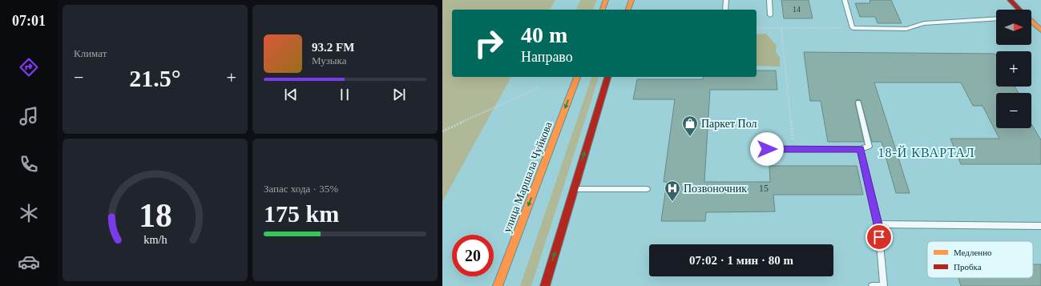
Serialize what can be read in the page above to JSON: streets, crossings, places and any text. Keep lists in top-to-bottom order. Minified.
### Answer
{"streets":{"main road":["улица Маршала Чуйкова"]},"districts":["18-Й КВАРТАЛ"],"places":{"shop":["Паркет Пол"],"hospital":["Позвоночник"]},"house_numbers":["14","15"],"legend":["Медленно","Пробка"],"north":"right","page":{"tabs":"07:01","tile":["Климат",["Запас хода · 35%","175 km"]],"map_buttons":["+","−"],"turn":["40 m","Направо"],"song":["93.2 FM","Музыка"],"heat":["−","21.5°","+"],"limit":"20","trip":"07:02 · 1 мин · 80 m","gauge":["18","km/h"]}}
